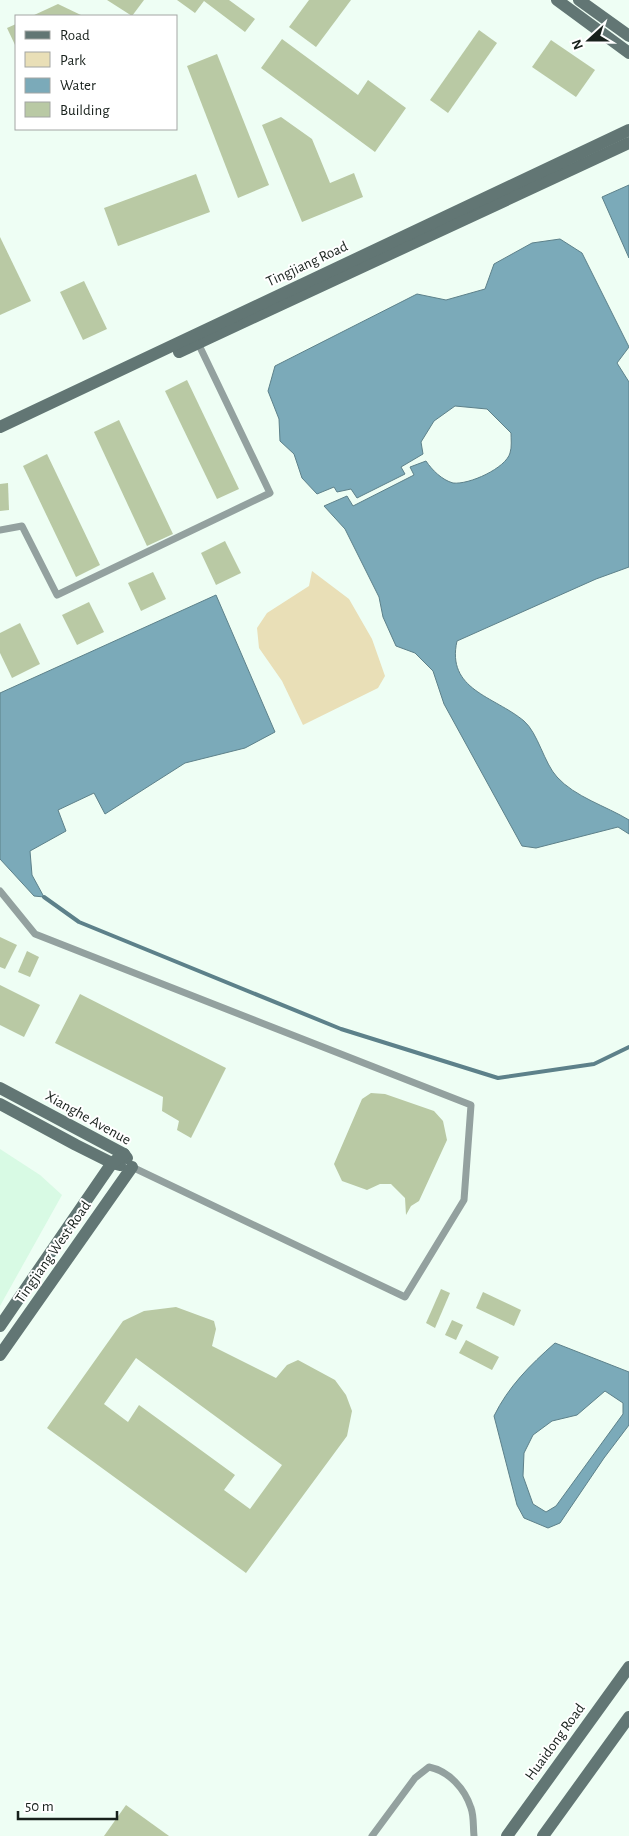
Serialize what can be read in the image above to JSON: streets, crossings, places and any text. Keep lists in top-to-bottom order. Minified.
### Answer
{"streets":{"street":["Tingjiang Road","Xianghe Avenue","Tingjiang West Road","Huaidong Road"]},"crossings":[["Xianghe Avenue","Tingjiang West Road"]],"legend":["Road","Park","Water","Building"],"scale_bar":"50 m","north":"left"}
